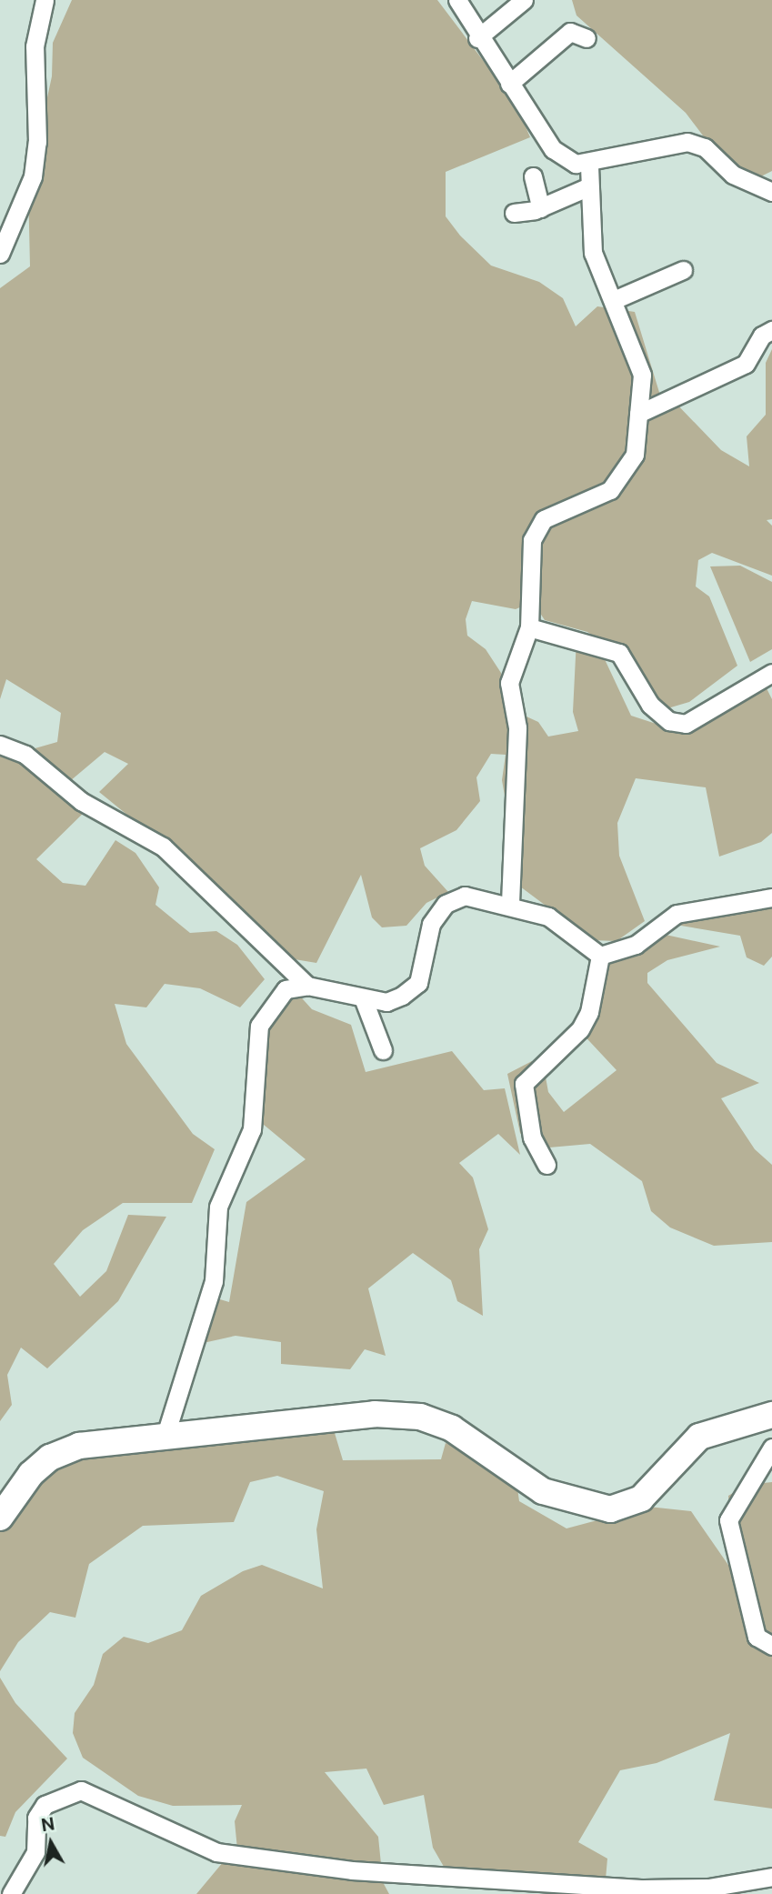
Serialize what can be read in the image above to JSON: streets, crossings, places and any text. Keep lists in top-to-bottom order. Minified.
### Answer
{"north":"top"}
